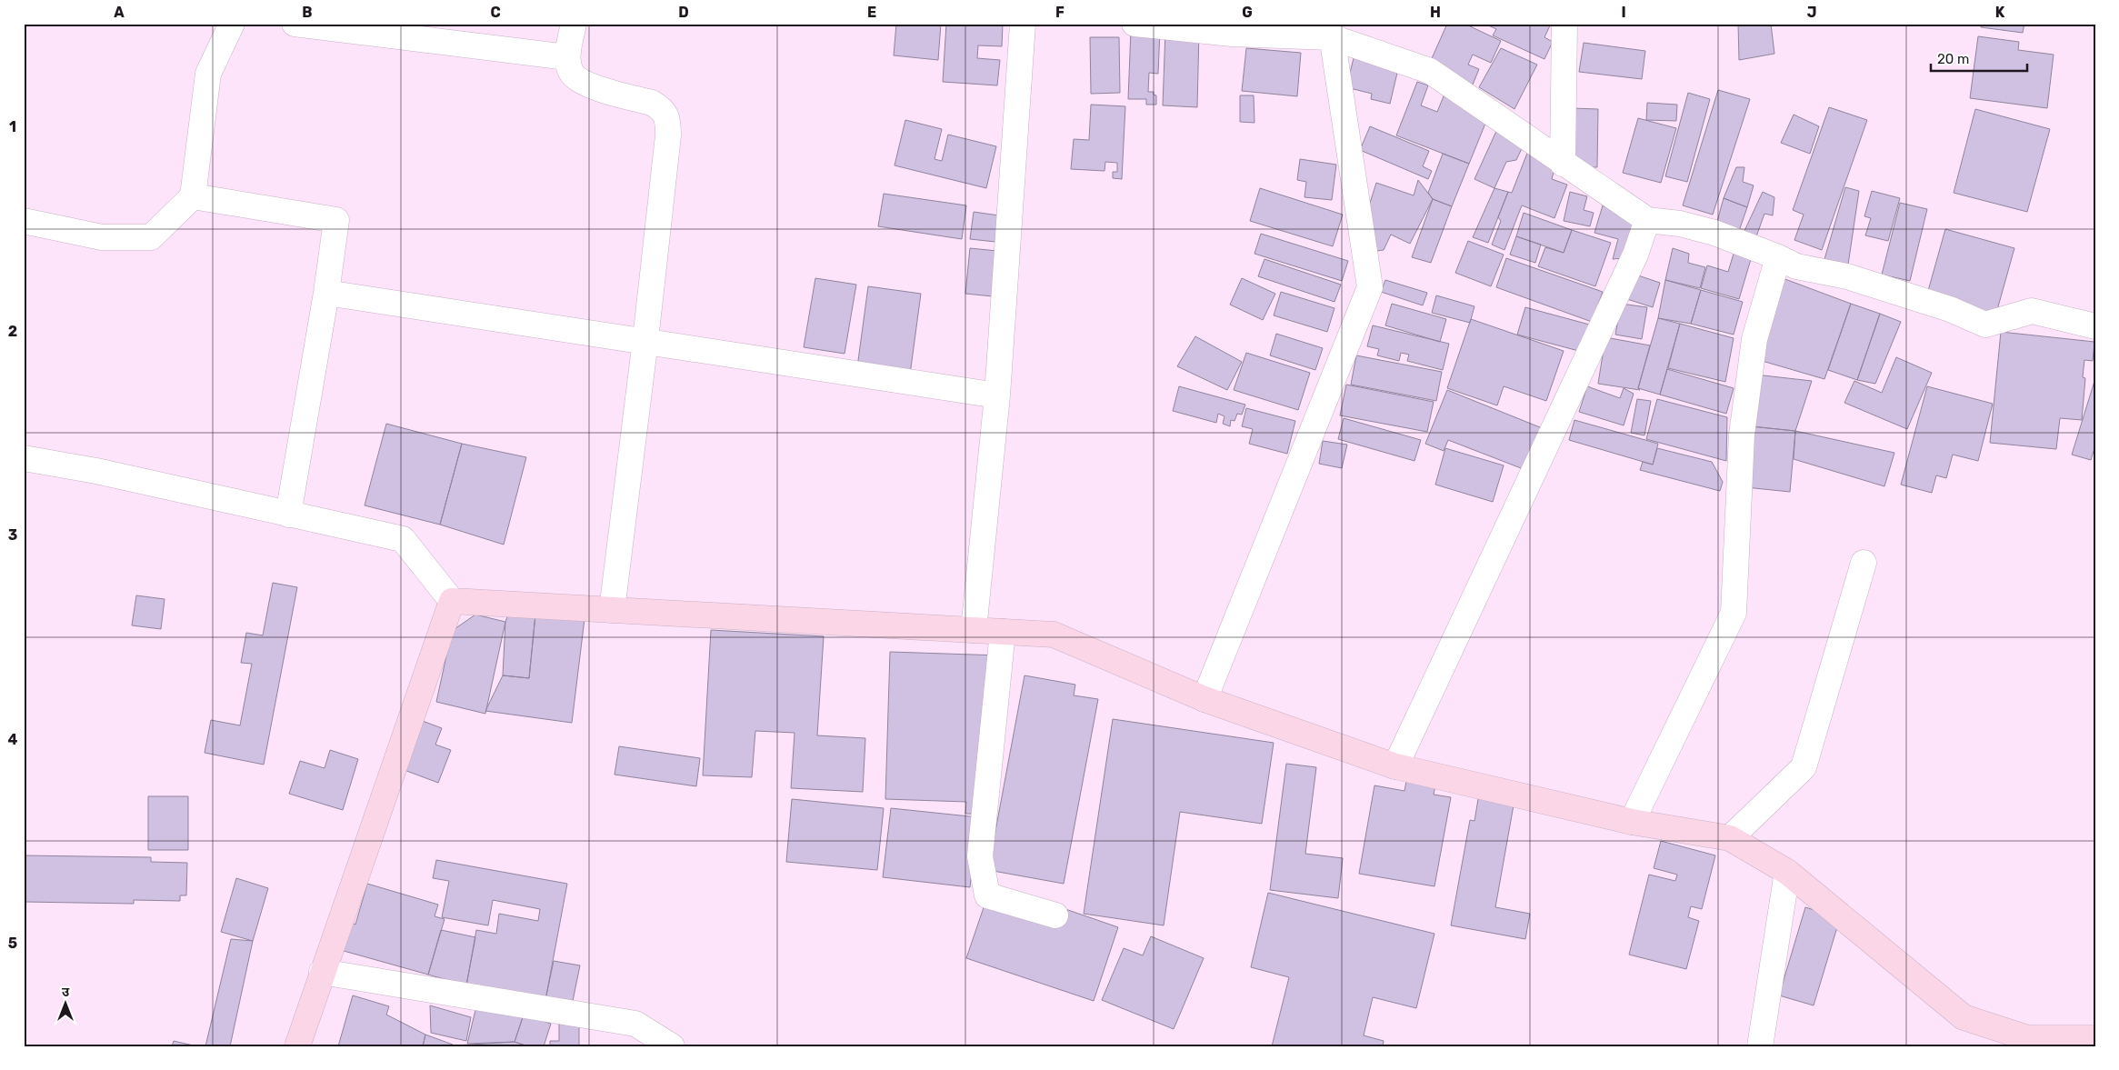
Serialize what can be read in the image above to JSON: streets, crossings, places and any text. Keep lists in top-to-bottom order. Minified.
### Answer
{"scale_bar":"20 m","north":"top","grid":{"columns":["A","B","C","D","E","F","G","H","I","J","K"],"rows":["1","2","3","4","5"]}}
